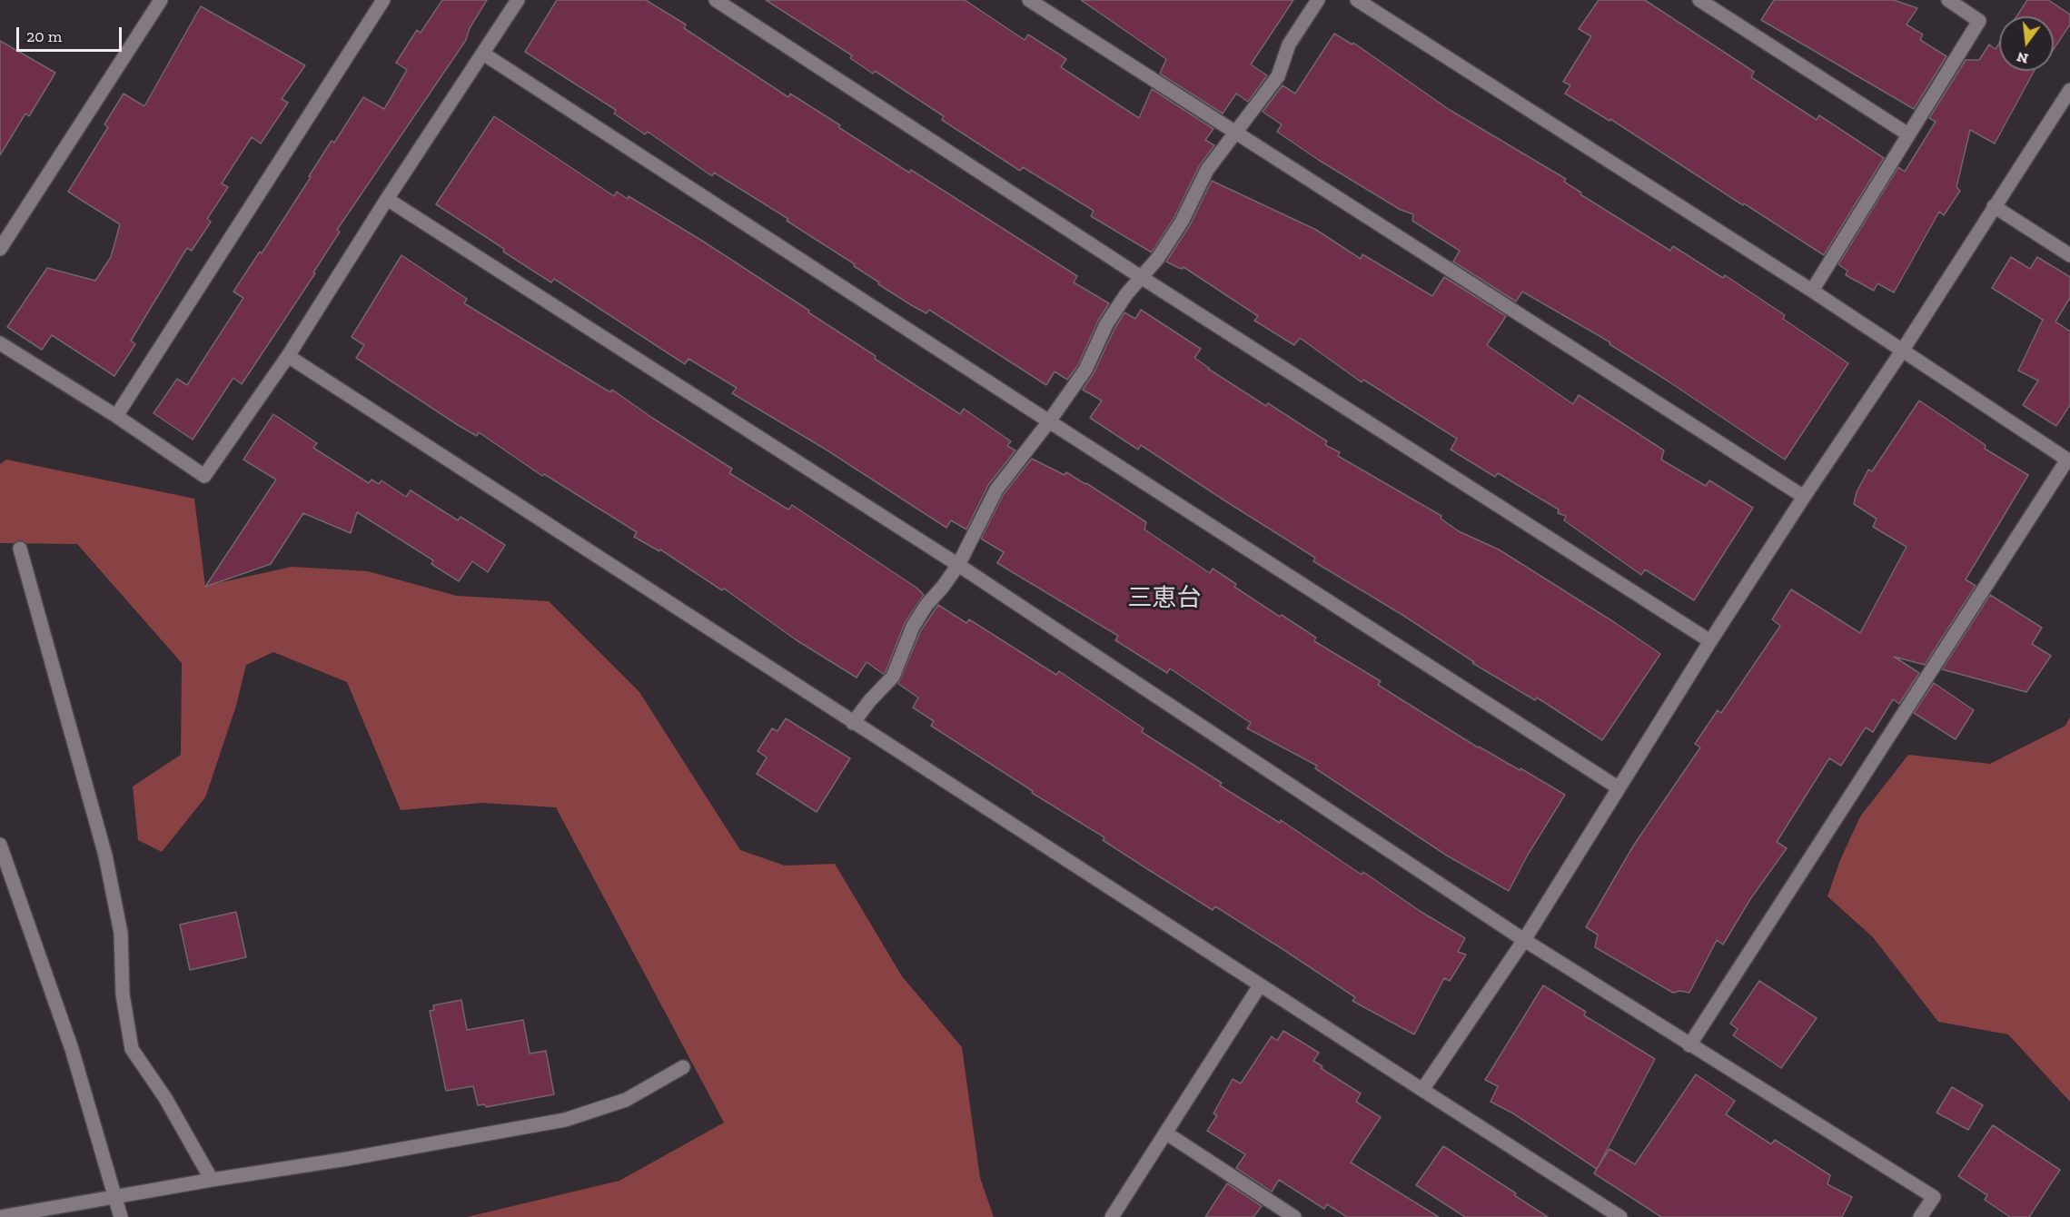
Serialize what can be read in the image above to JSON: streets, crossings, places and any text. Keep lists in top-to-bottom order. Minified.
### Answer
{"districts":["三恵台"],"scale_bar":"20 m","north":"bottom"}
